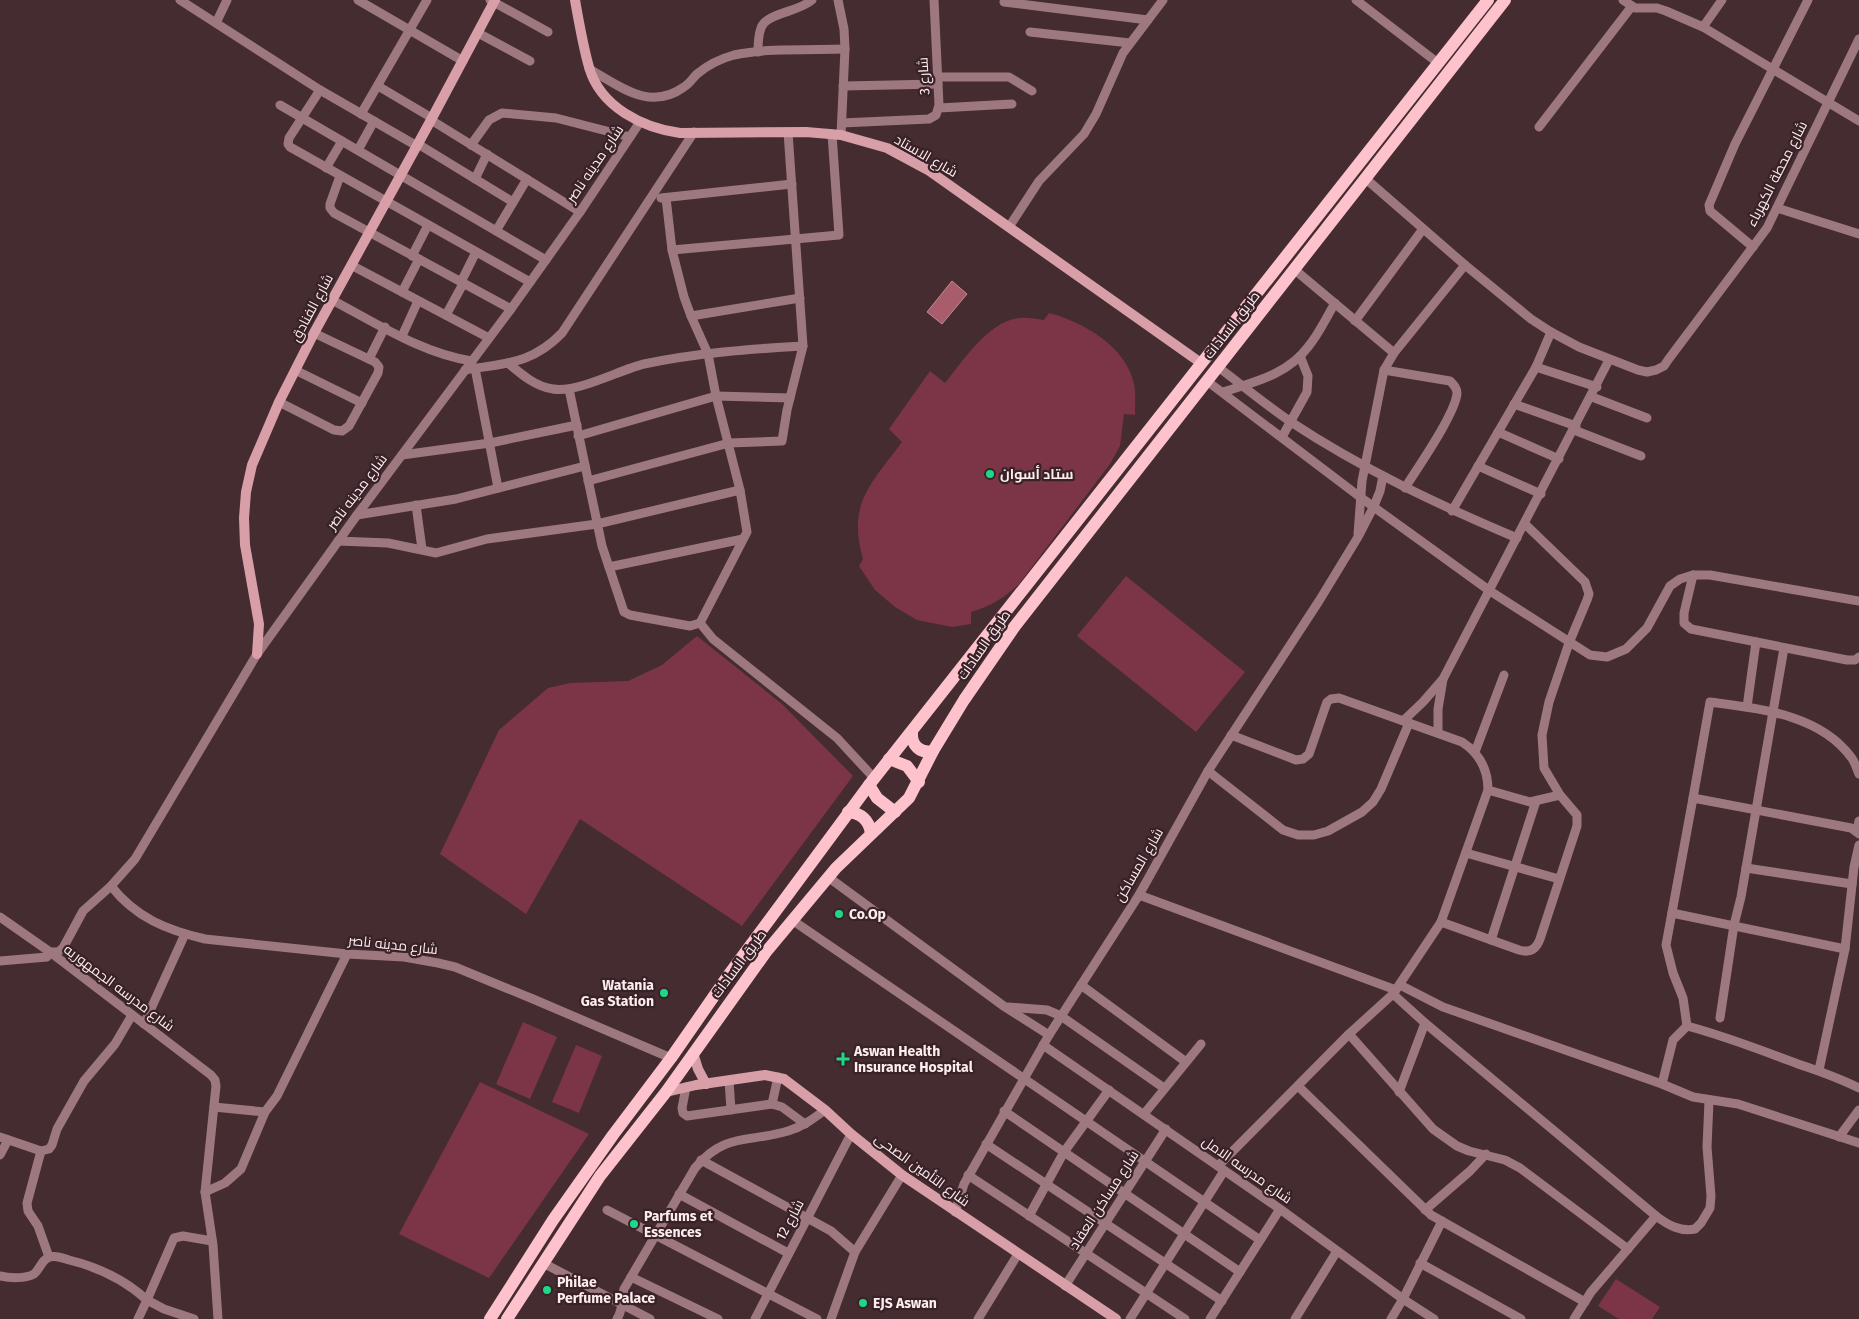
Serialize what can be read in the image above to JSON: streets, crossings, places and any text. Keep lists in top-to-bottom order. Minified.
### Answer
{"streets":{"main road":["طريق السادات"],"street":["شارع 3","شارع الاستاد","شارع مدينه ناصر","شارع محطة الكهرباء","شارع الفنادق","شارع المساكن","شارع مدرسه الجمهوريه","شارع التأمين الصحى","شارع مدرسه الامل","شارع مساكن العقاد","شارع 12"]},"crossings":[["شارع الاستاد","شارع مدينه ناصر"],["شارع الاستاد","طريق السادات"],["شارع مدينه ناصر","شارع الفنادق"],["شارع مدينه ناصر","طريق السادات"],["شارع مدينه ناصر","شارع مدرسه الجمهوريه"],["شارع المساكن","شارع التأمين الصحى"],["شارع المساكن","شارع مدرسه الامل"],["شارع التأمين الصحى","شارع مساكن العقاد"],["شارع التأمين الصحى","شارع 12"],["شارع مدرسه الامل","شارع مساكن العقاد"]],"places":{"other":["ستاد أسوان","Co.Op","Watania Gas Station","Parfums et Essences","Philae Perfume Palace","EJS Aswan"],"health":["Aswan Health Insurance Hospital"]}}
